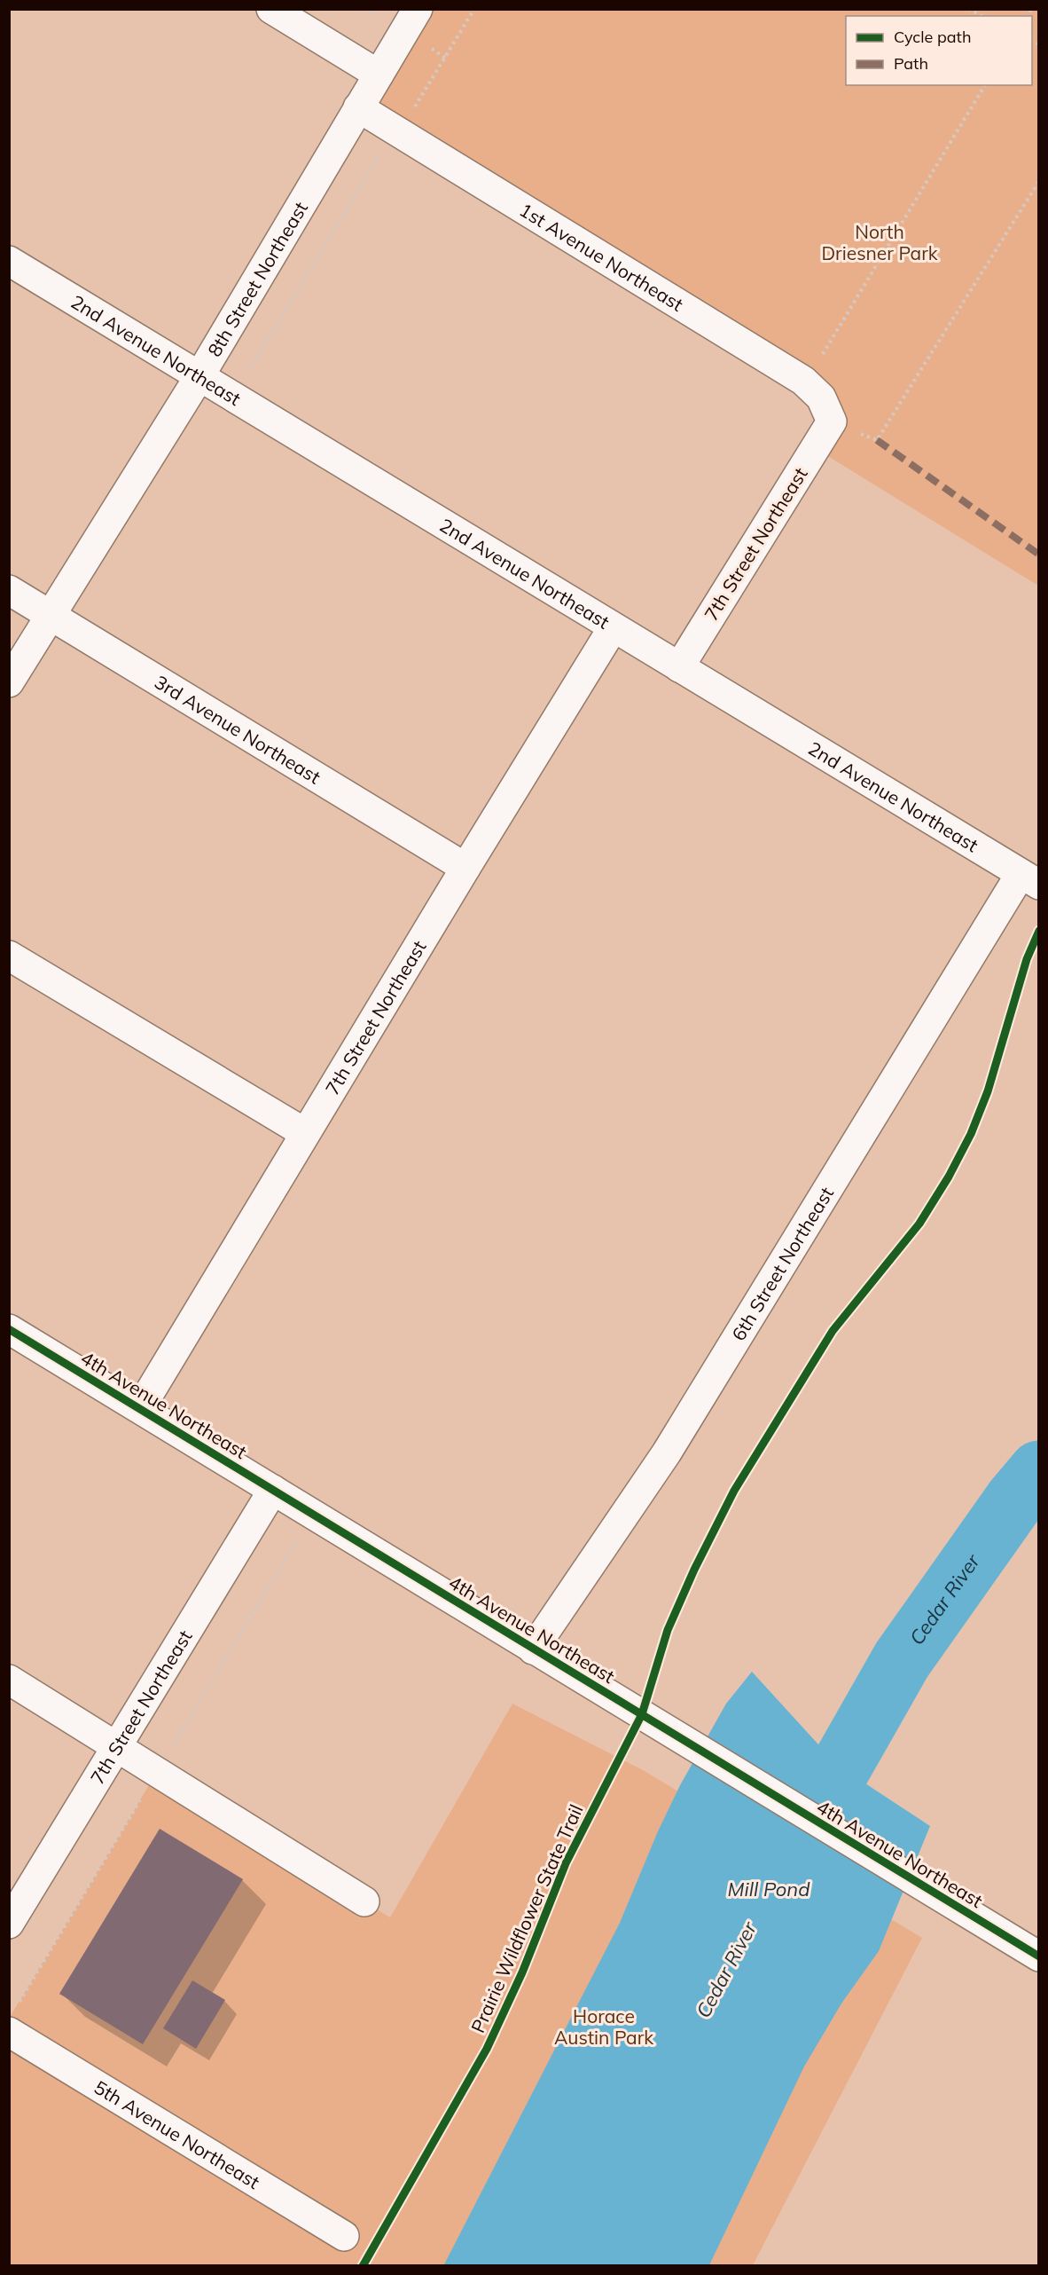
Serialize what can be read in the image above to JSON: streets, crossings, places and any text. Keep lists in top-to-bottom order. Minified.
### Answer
{"streets":{"street":["1st Avenue Northeast","8th Street Northeast","2nd Avenue Northeast","7th Street Northeast","3rd Avenue Northeast","6th Street Northeast","4th Avenue Northeast","5th Avenue Northeast"],"cycle path":["Prairie Wildflower State Trail"]},"crossings":[["1st Avenue Northeast","8th Street Northeast"],["1st Avenue Northeast","7th Street Northeast"],["8th Street Northeast","2nd Avenue Northeast"],["8th Street Northeast","3rd Avenue Northeast"],["2nd Avenue Northeast","7th Street Northeast"],["2nd Avenue Northeast","6th Street Northeast"],["7th Street Northeast","3rd Avenue Northeast"],["7th Street Northeast","4th Avenue Northeast"],["6th Street Northeast","4th Avenue Northeast"]],"water":["Cedar River","Mill Pond"],"parks":["North Driesner Park","Horace Austin Park"],"legend":["Cycle path","Path"]}
